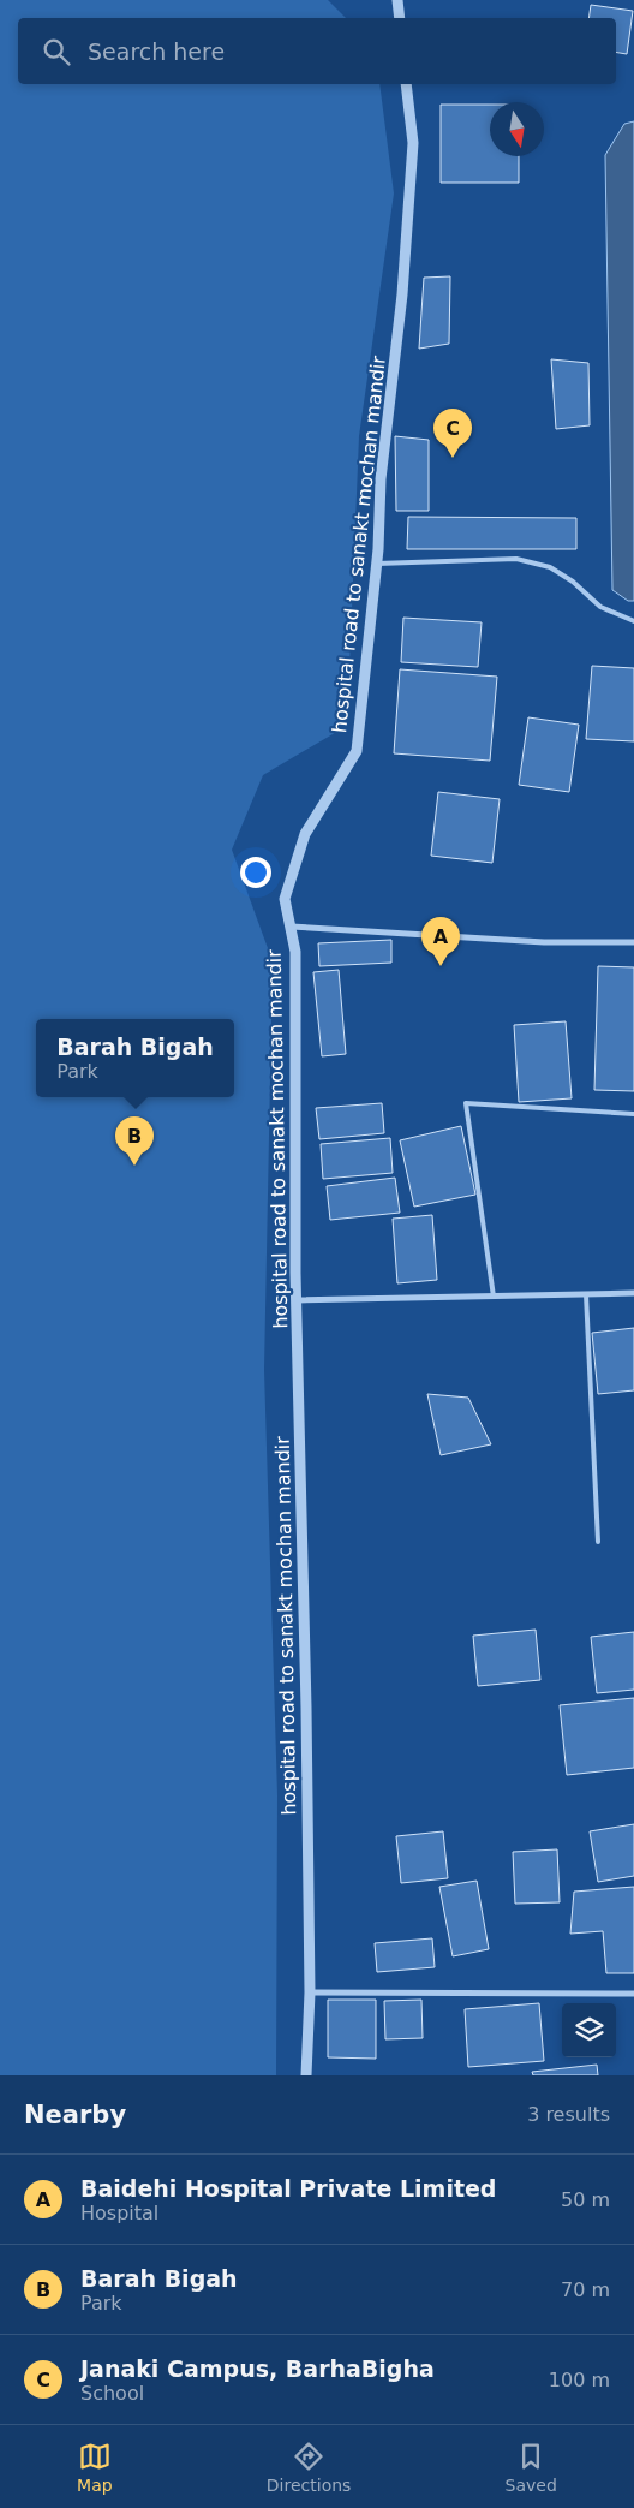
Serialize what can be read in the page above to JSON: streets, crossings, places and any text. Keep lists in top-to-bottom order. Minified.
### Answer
{"streets":{"street":["hospital road to sanakt mochan mandir"]},"north":"bottom","page":{"search":"Search here","pins":["C","A","B"],"popup":["Barah Bigah","Park"],"heading":["Nearby","3 results"],"list":[{"mark":"A","name":"Baidehi Hospital Private Limited","note":"Hospital","value":"50 m"},{"mark":"B","name":"Barah Bigah","note":"Park","value":"70 m"},{"mark":"C","name":"Janaki Campus, BarhaBigha","note":"School","value":"100 m"}],"nav":["Map","Directions","Saved"]}}
